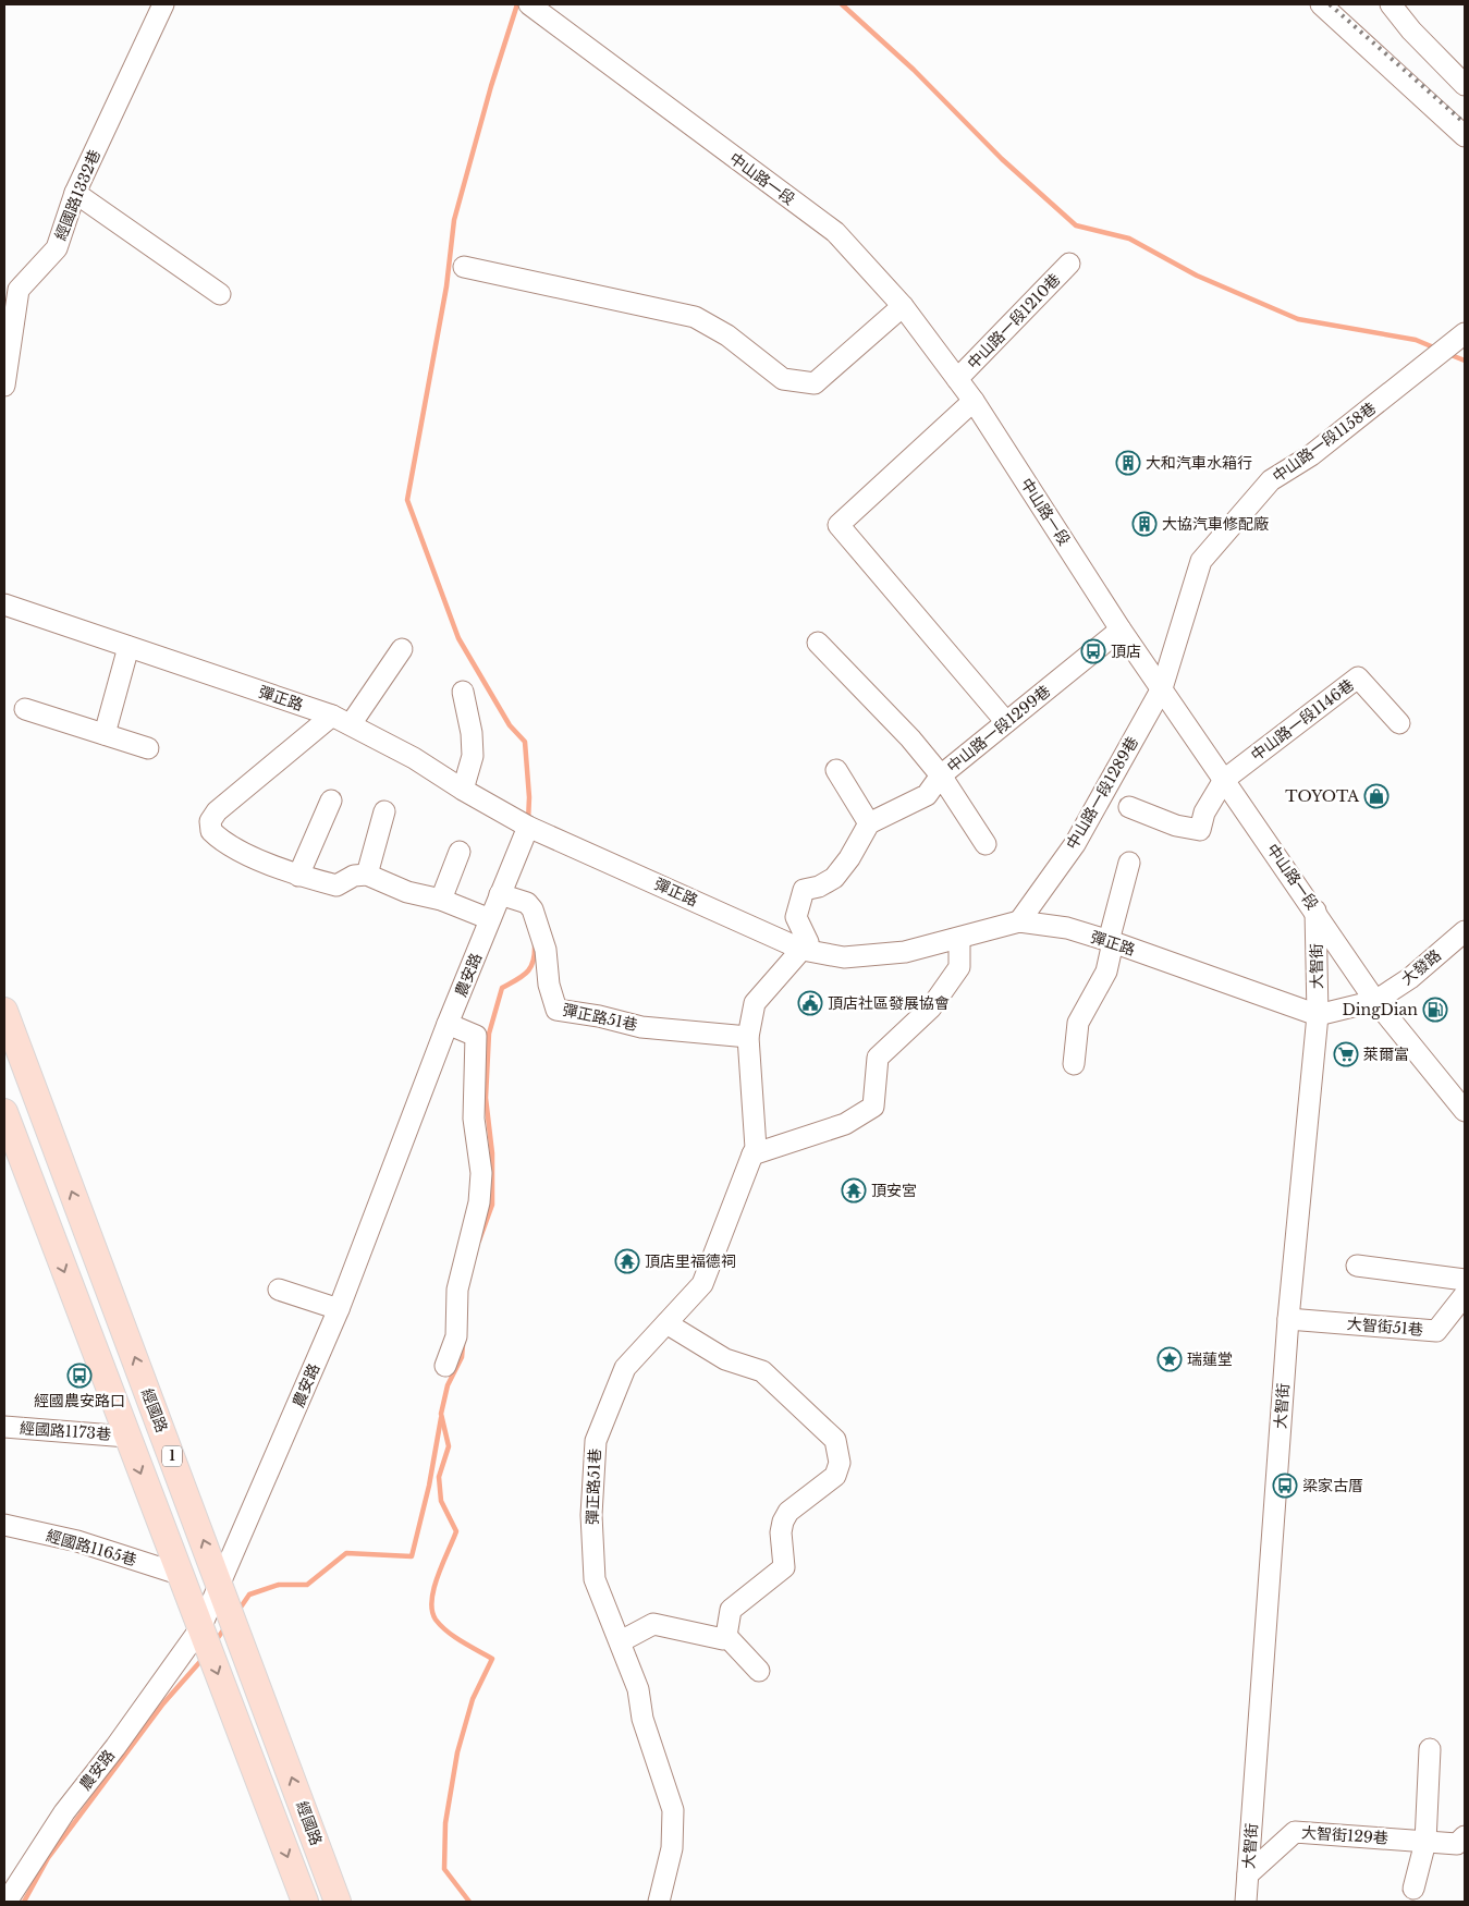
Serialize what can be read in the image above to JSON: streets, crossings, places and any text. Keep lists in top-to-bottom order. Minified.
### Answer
{"streets":{"main road":["經國路","1"],"street":["中山路一段","經國路1332巷","中山路一段1210巷","中山路一段1158巷","彈正路","中山路一段1146巷","中山路一段1299巷","中山路一段1289巷","大智街","大發路","農安路","彈正路51巷","大智街51巷","經國路1173巷","經國路1165巷","大智街129巷"]},"crossings":[["中山路一段","中山路一段1210巷"],["中山路一段","中山路一段1158巷"],["中山路一段","中山路一段1146巷"],["中山路一段","中山路一段1299巷"],["中山路一段","中山路一段1289巷"],["中山路一段","大智街"],["中山路一段","大發路"],["中山路一段1158巷","中山路一段1289巷"],["彈正路","中山路一段1289巷"],["彈正路","大智街"],["彈正路","農安路"],["彈正路","彈正路51巷"],["大智街","大智街51巷"],["大智街","大智街129巷"],["農安路","彈正路51巷"],["農安路","經國路"]],"places":{"building":["大和汽車水箱行","大協汽車修配廠"],"bus stop":["頂店","經國農安路口","梁家古厝"],"shop":["TOYOTA"],"public building":["頂店社區發展協會"],"fuel station":["DingDian"],"supermarket":["萊爾富"],"temple":["頂安宮","頂店里福德祠"],"place":["瑞蓮堂"]}}
